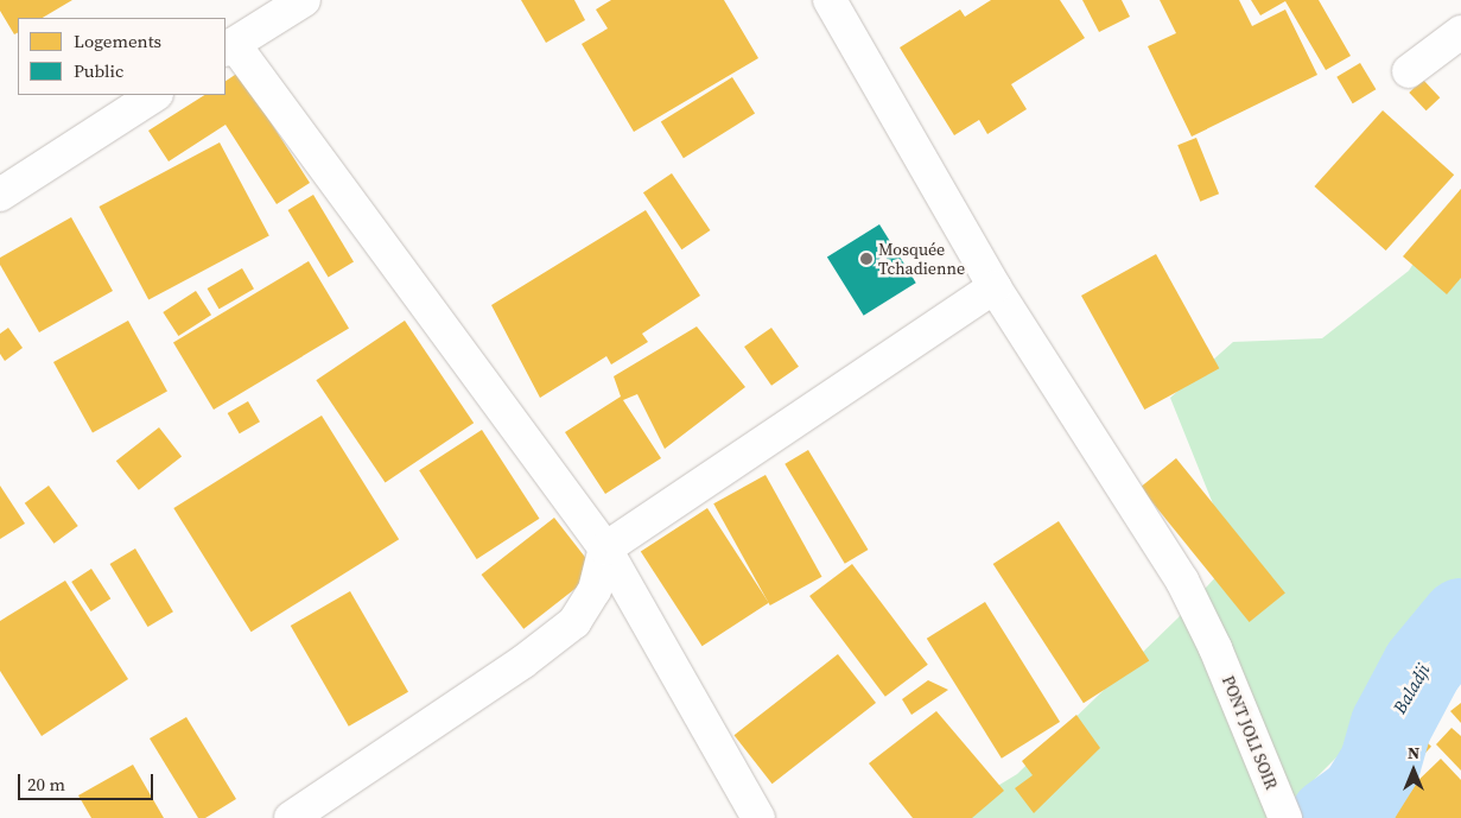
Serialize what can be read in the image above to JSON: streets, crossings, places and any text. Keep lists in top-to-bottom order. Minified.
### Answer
{"streets":{"street":["PONT JOLI SOIR"]},"water":["Baladji"],"places":["Mosquée Tchadienne"],"legend":["Logements","Public"],"scale_bar":"20 m","north":"top"}
